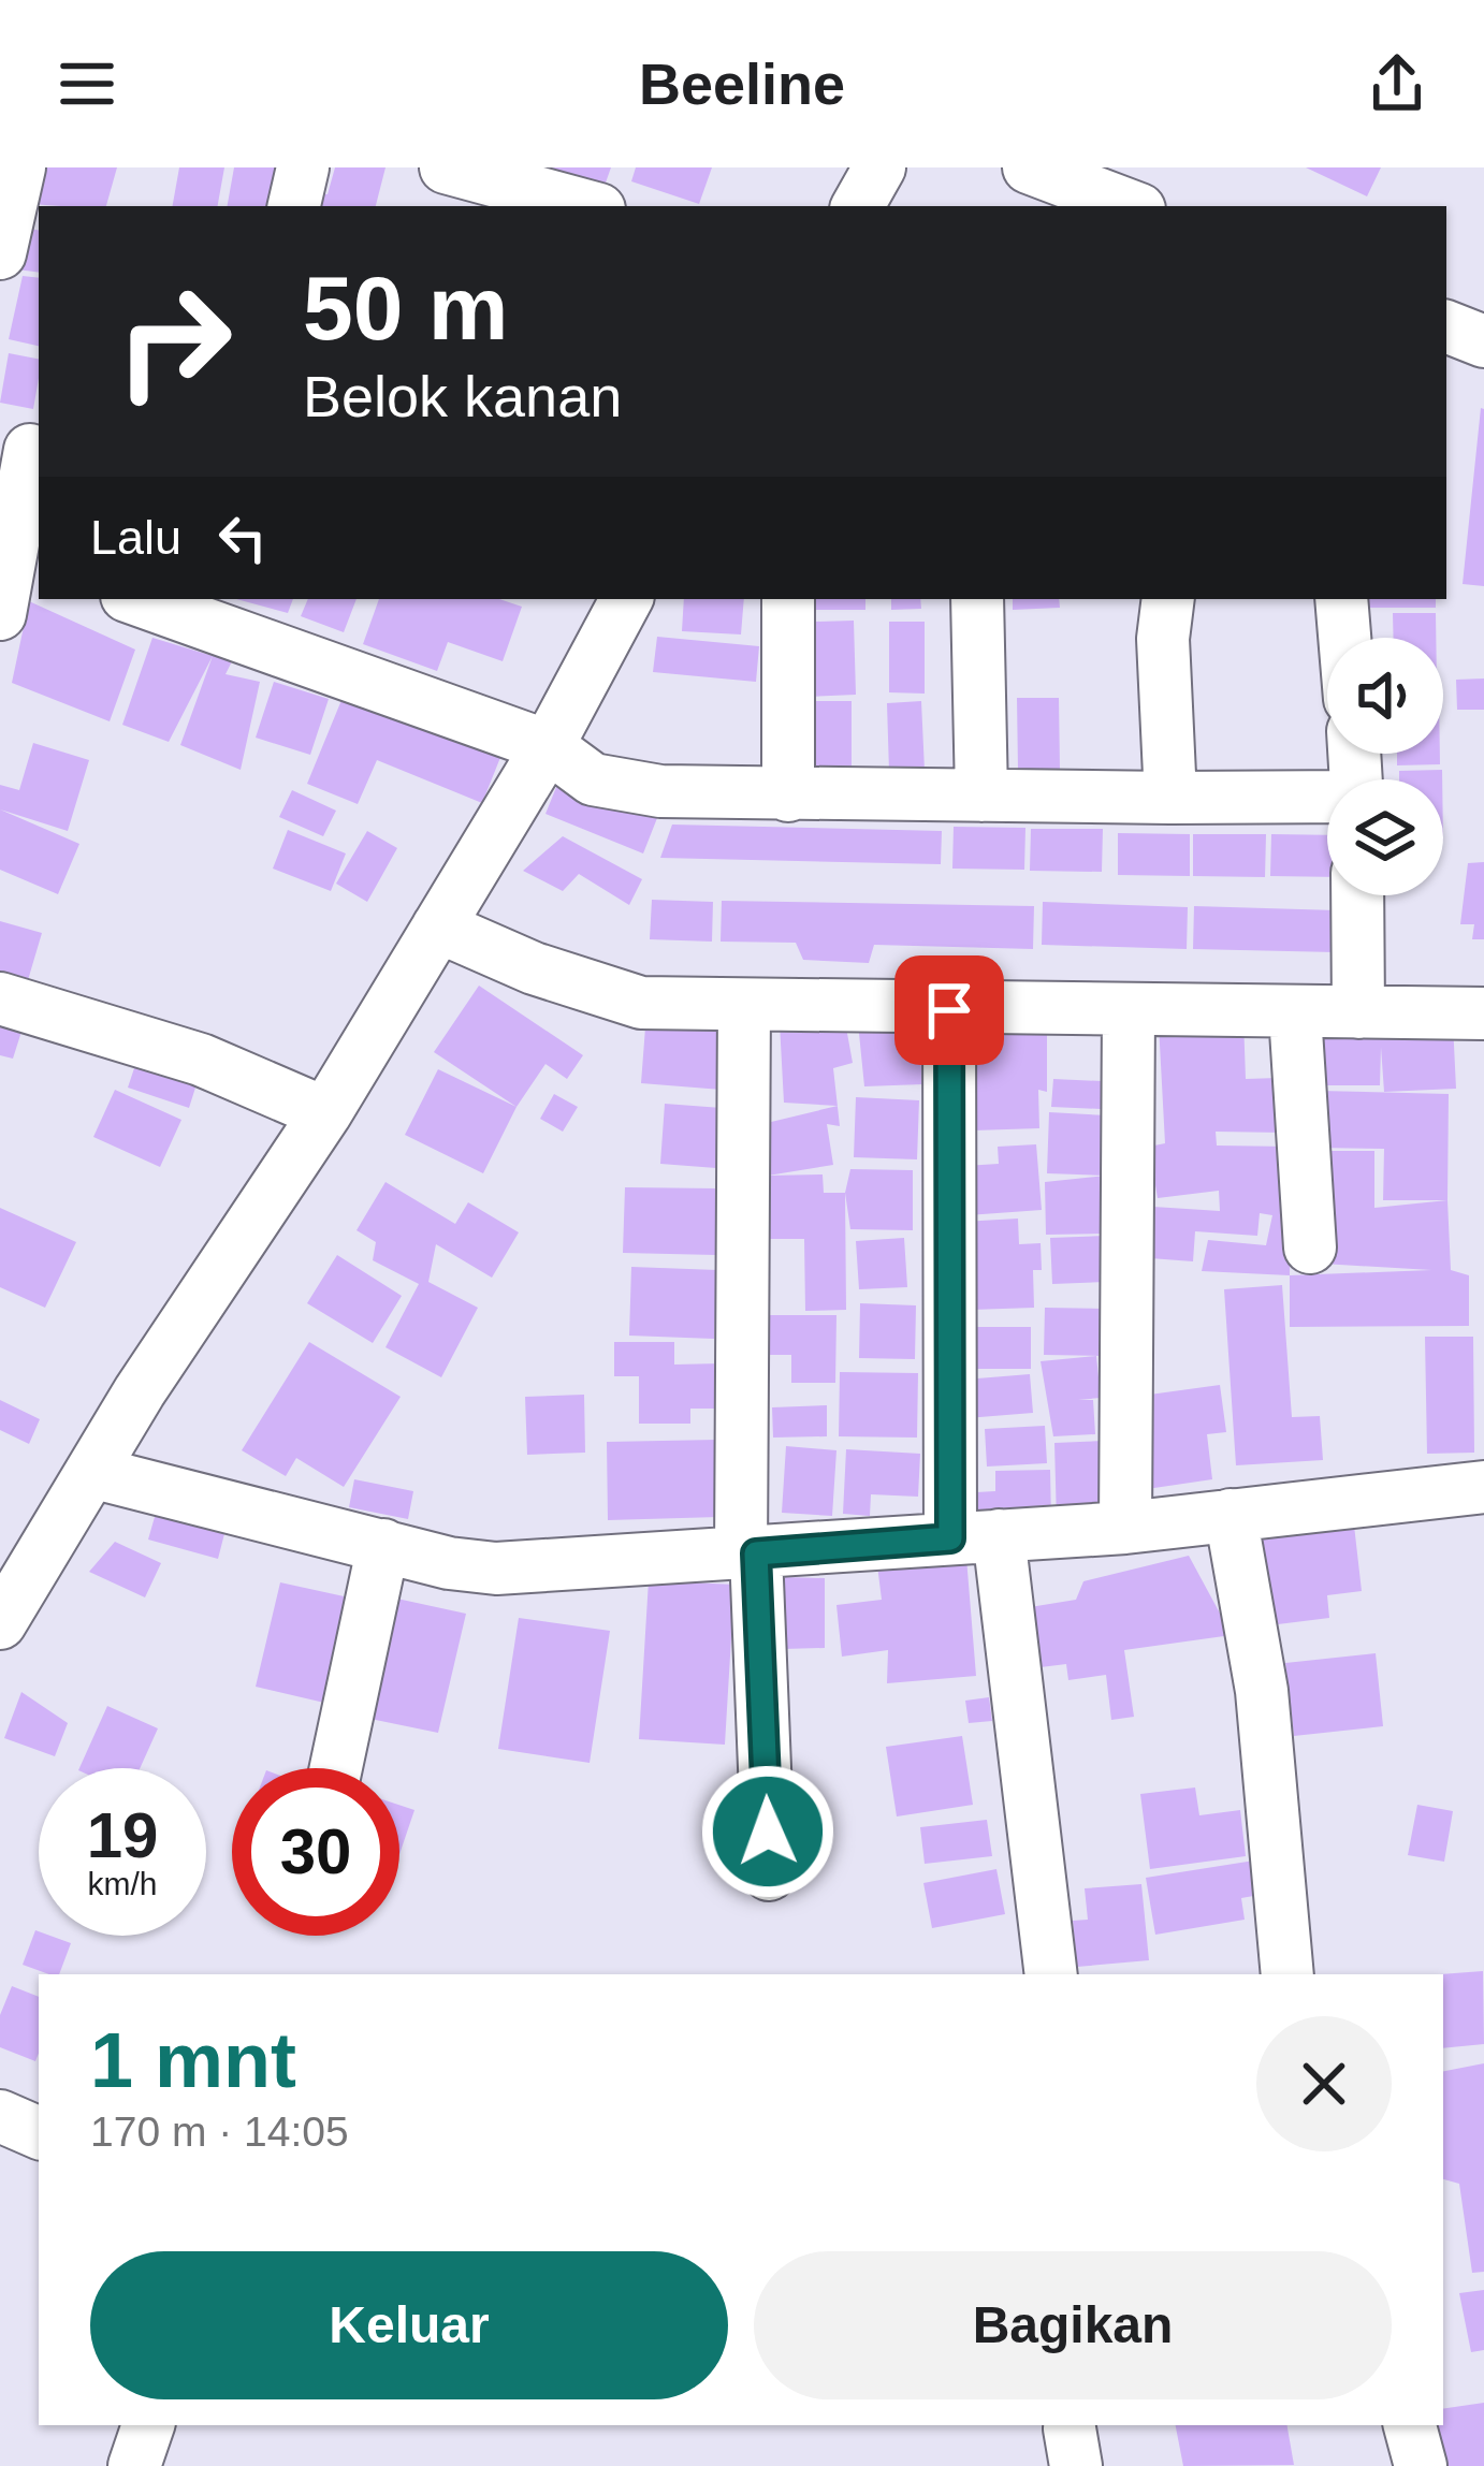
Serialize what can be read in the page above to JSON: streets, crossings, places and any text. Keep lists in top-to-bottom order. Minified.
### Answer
{"page":{"header":"Beeline","turn":["50 m","Belok kanan"],"then":"Lalu","speed":"19 km/h","limit":"30","heading":["1 mnt","170 m · 14:05"],"buttons":["Keluar","Bagikan"]}}
